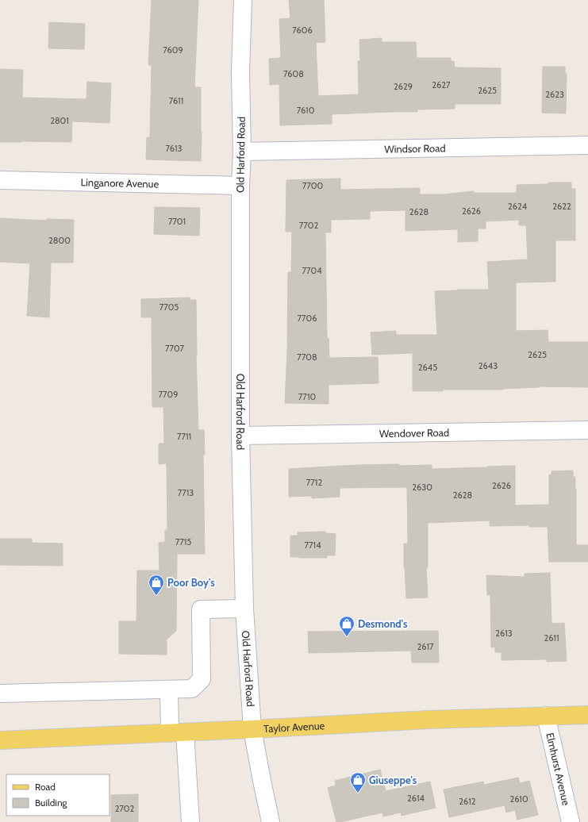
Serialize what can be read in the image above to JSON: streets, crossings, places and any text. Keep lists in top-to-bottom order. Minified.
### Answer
{"streets":{"main road":["Taylor Avenue"],"street":["Windsor Road","Old Harford Road","Linganore Avenue","Wendover Road","Elmhurst Avenue"]},"crossings":[["Windsor Road","Old Harford Road"],["Old Harford Road","Linganore Avenue"],["Old Harford Road","Wendover Road"],["Old Harford Road","Taylor Avenue"],["Taylor Avenue","Elmhurst Avenue"]],"places":{"shop":["Poor Boy's","Desmond's","Giuseppe's"]},"house_numbers":["7606","7609","7608","2627","2629","2625","2623","7611","7610","2801","7613","7700","2624","2622","2626","2628","7701","7702","2800","7704","7705","7706","7707","2625","7708","2643","2645","7709","7710","7711","7712","2626","2630","7713","2628","7715","7714","2613","2611","2617","2614","2610","2612","2702"],"legend":["Road","Building"]}
